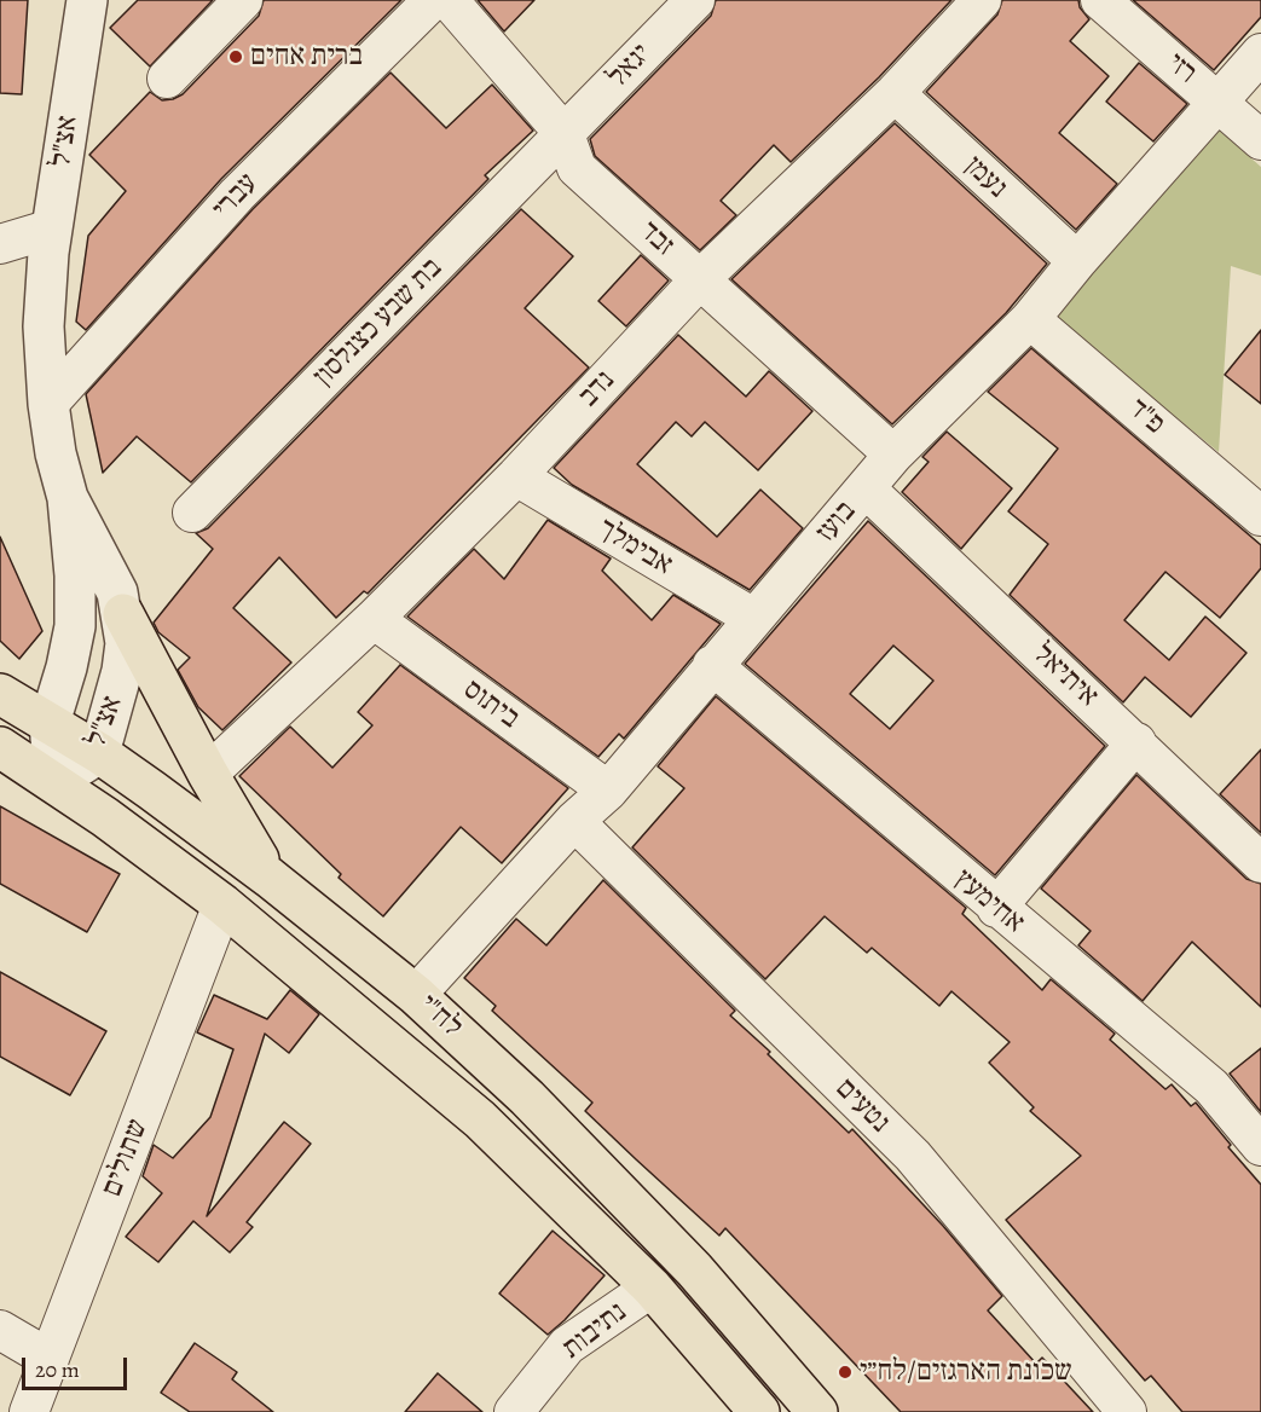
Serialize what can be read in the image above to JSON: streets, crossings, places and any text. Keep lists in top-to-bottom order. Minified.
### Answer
{"streets":{"main road":["לח\"י"],"street":["יגאל","רזי","אצ\"ל","נעמן","עברי","זבד","בת שבע כצנלסון","נדב","פ\"ד","בועז","אבימלך","איתיאל","ביתוס","אחימעץ","נטעים","שתולים","נתיבות"]},"crossings":[["יגאל","זבד"],["יגאל","בת שבע כצנלסון"],["רזי","בועז"],["אצ\"ל","עברי"],["אצ\"ל","לח\"י"],["נעמן","נדב"],["נעמן","בועז"],["זבד","בת שבע כצנלסון"],["זבד","נדב"],["זבד","בועז"],["נדב","אבימלך"],["נדב","ביתוס"],["פ\"ד","בועז"],["בועז","אבימלך"],["בועז","איתיאל"],["בועז","ביתוס"],["בועז","אחימעץ"],["בועז","לח\"י"],["בועז","נטעים"],["לח\"י","שתולים"],["לח\"י","נתיבות"]],"places":["ברית אחים","שכונת הארגזים/לח״י"],"scale_bar":"20 m"}
